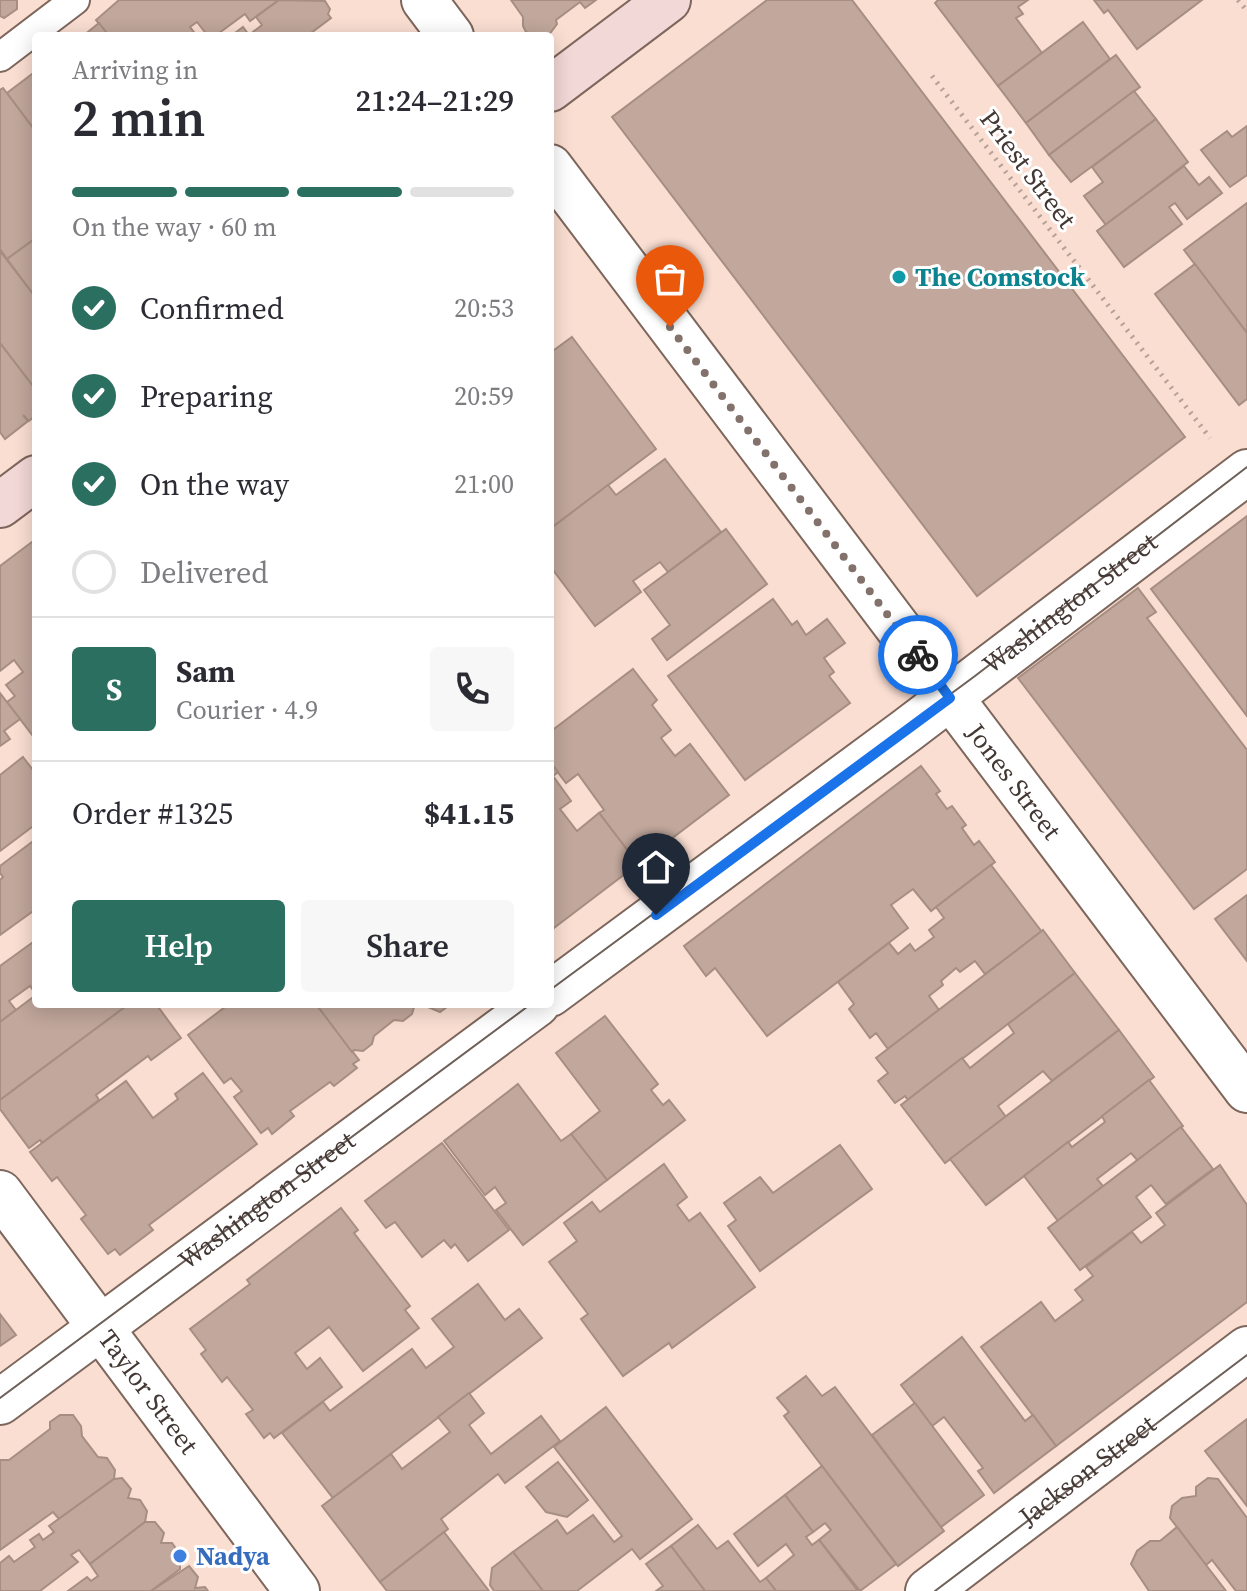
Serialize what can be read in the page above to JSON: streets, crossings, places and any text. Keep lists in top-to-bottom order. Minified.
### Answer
{"streets":{"street":["Washington Street","Jones Street","Taylor Street","Jackson Street"],"path":["Priest Street"]},"crossings":[["Washington Street","Jones Street"],["Washington Street","Taylor Street"]],"places":["The Comstock","Nadya"],"page":{"heading":["2 min","Arriving in","21:24–21:29"],"panel":["Sam","Courier · 4.9","Order #1325","$41.15"],"bar":"On the way · 60 m","list":[["Confirmed","20:53"],["Preparing","20:59"],["On the way","21:00"],"Delivered"],"round":"S","buttons":["Help","Share"]}}
